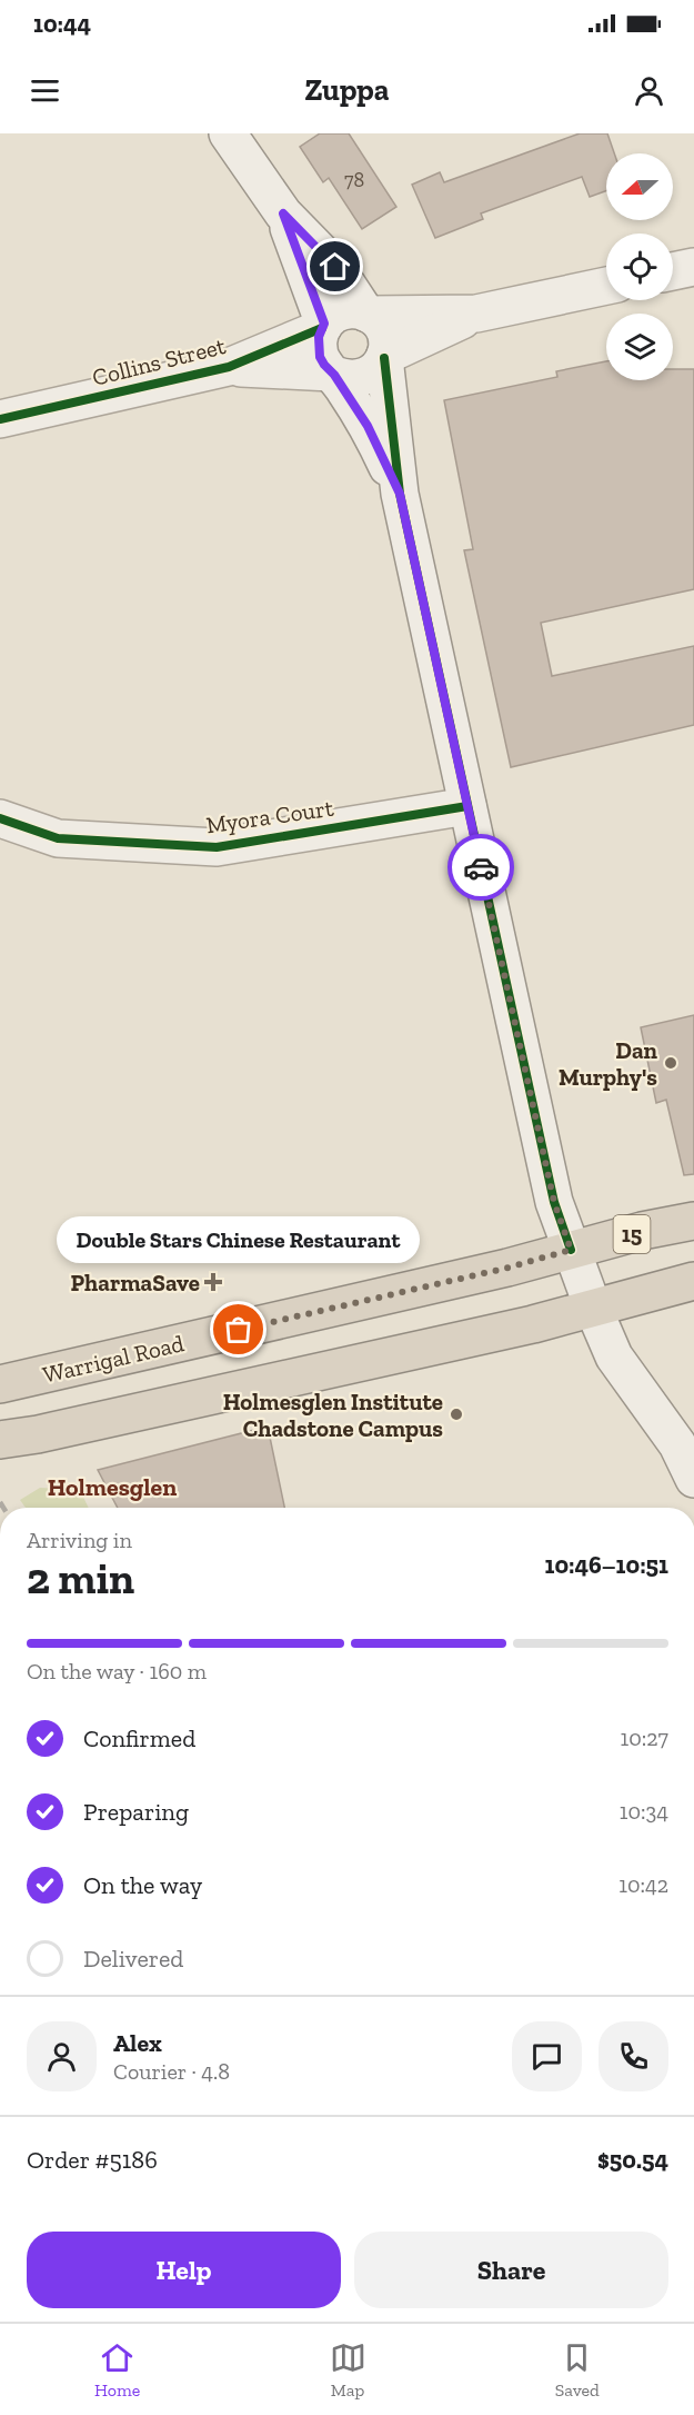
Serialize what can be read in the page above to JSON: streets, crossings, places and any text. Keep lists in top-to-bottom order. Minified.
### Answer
{"streets":{"highway":["15","Warrigal Road"],"street":["Collins Street","Myora Court"]},"districts":["Holmesglen"],"places":{"other":["Dan Murphy's","Double Stars Chinese Restaurant","Holmesglen Institute Chadstone Campus"],"health":["PharmaSave"]},"house_numbers":["78"],"north":"left","page":{"status":"10:44","header":"Zuppa","bubble":"Double Stars Chinese Restaurant","heading":["2 min","Arriving in","10:46–10:51"],"panel":["Alex","Courier · 4.8","Order #5186","$50.54"],"bar":"On the way · 160 m","list":[["Confirmed","10:27"],["Preparing","10:34"],["On the way","10:42"],"Delivered"],"buttons":["Help","Share"],"tabs":["Home","Map","Saved"]}}
